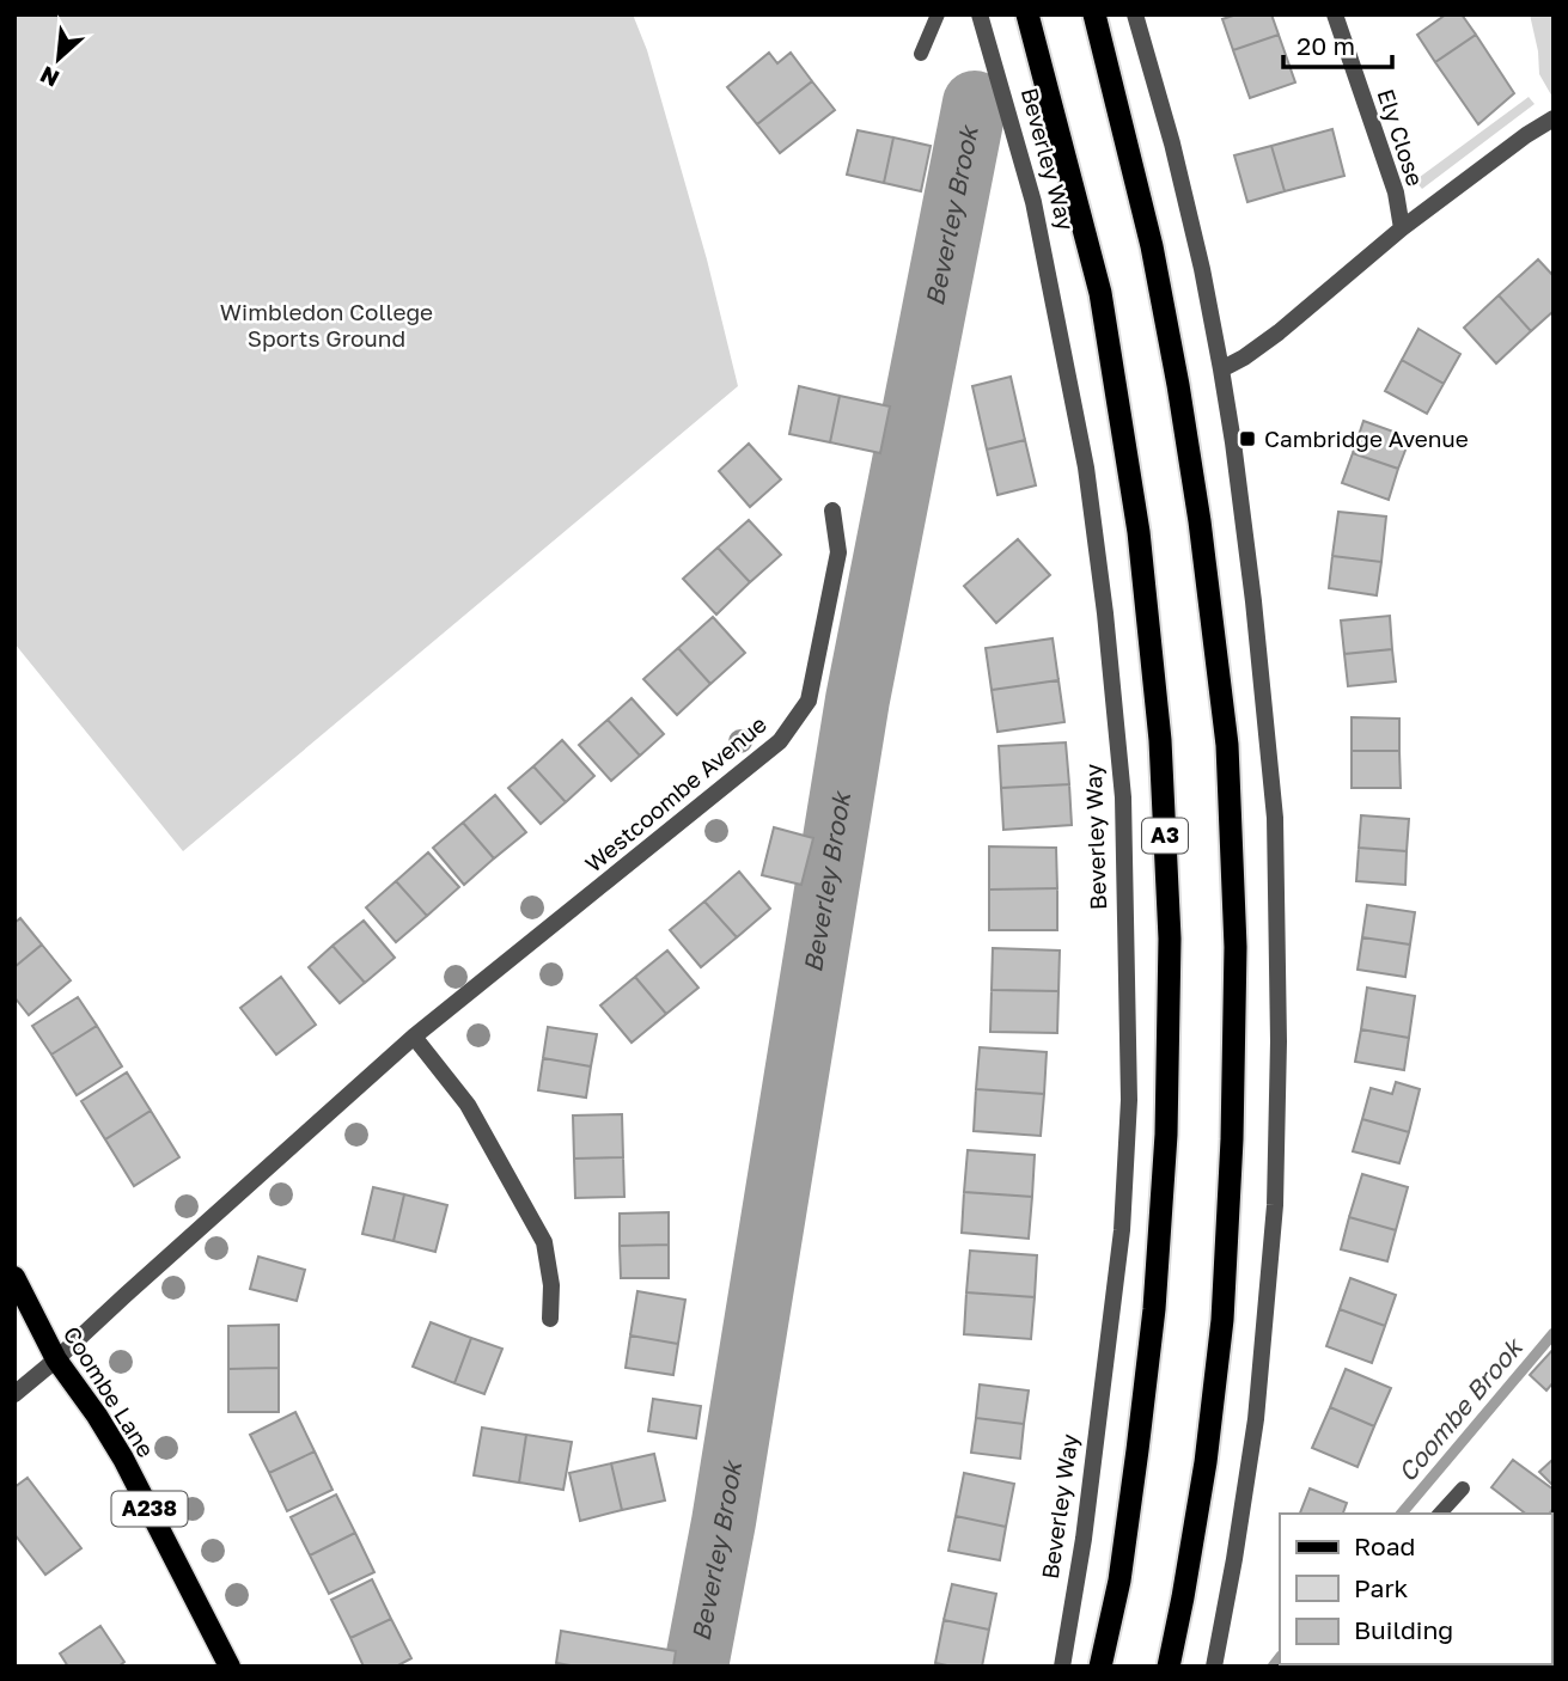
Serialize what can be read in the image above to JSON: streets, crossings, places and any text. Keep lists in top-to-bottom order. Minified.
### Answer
{"streets":{"highway":["Beverley Way","A3"],"main road":["Coombe Lane","A238"],"street":["Ely Close","Westcoombe Avenue"]},"crossings":[["Westcoombe Avenue","Coombe Lane"]],"water":["Beverley Brook","Coombe Brook"],"parks":["Wimbledon College Sports Ground"],"places":{"transit":["Cambridge Avenue"]},"legend":["Road","Park","Building"],"scale_bar":"20 m","north":"bottom left"}
